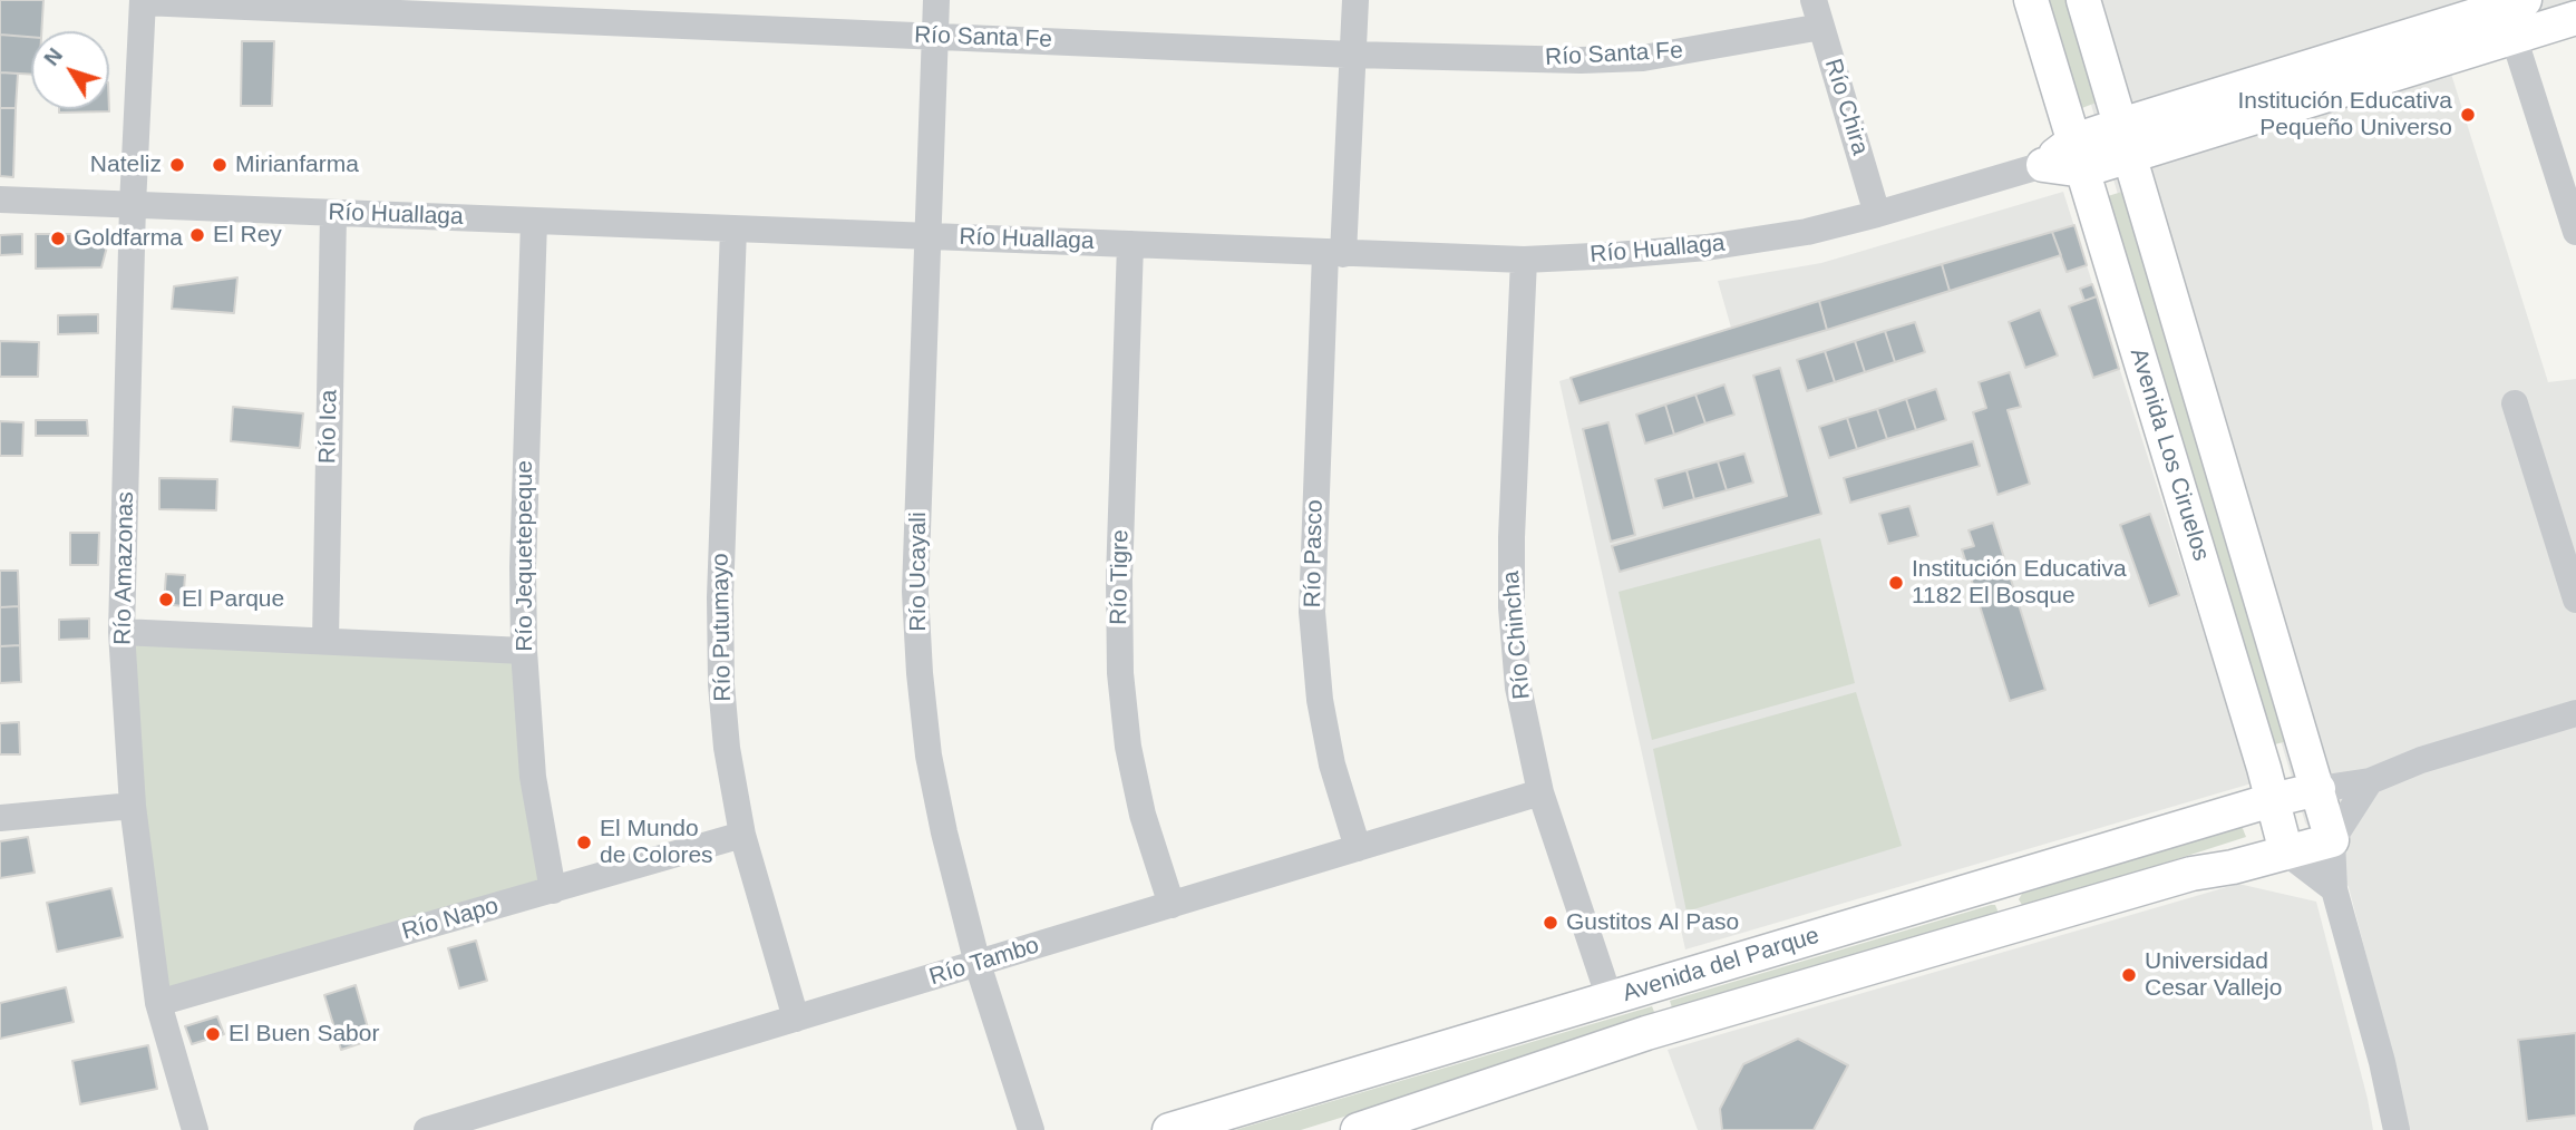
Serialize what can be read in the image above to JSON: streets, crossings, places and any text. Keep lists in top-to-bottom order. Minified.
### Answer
{"streets":{"main road":["Avenida Los Ciruelos","Avenida del Parque"],"street":["Río Santa Fe","Río Chira","Río Huallaga","Río Ica","Río Pasco","Río Jequetepeque","Río Amazonas","Río Ucayali","Río Tigre","Río Putumayo","Río Chincha","Río Napo","Río Tambo"]},"crossings":[["Río Santa Fe","Río Chira"],["Río Santa Fe","Río Pasco"],["Río Santa Fe","Río Amazonas"],["Río Santa Fe","Río Ucayali"],["Río Chira","Río Huallaga"],["Río Huallaga","Río Ica"],["Río Huallaga","Río Pasco"],["Río Huallaga","Río Jequetepeque"],["Río Huallaga","Río Amazonas"],["Río Huallaga","Río Ucayali"],["Río Huallaga","Río Tigre"],["Río Huallaga","Río Putumayo"],["Río Huallaga","Río Chincha"],["Avenida Los Ciruelos","Avenida del Parque"],["Río Pasco","Río Tambo"],["Río Jequetepeque","Río Napo"],["Río Amazonas","Río Napo"],["Río Ucayali","Río Tambo"],["Río Tigre","Río Tambo"],["Río Putumayo","Río Napo"],["Río Putumayo","Río Tambo"],["Río Chincha","Río Tambo"],["Río Chincha","Avenida del Parque"]],"places":["Institución Educativa Pequeño Universo","Nateliz","Mirianfarma","El Rey","Goldfarma","Institución Educativa 1182 El Bosque","El Parque","El Mundo de Colores","Gustitos Al Paso","Universidad Cesar Vallejo","El Buen Sabor"],"north":"top left"}
